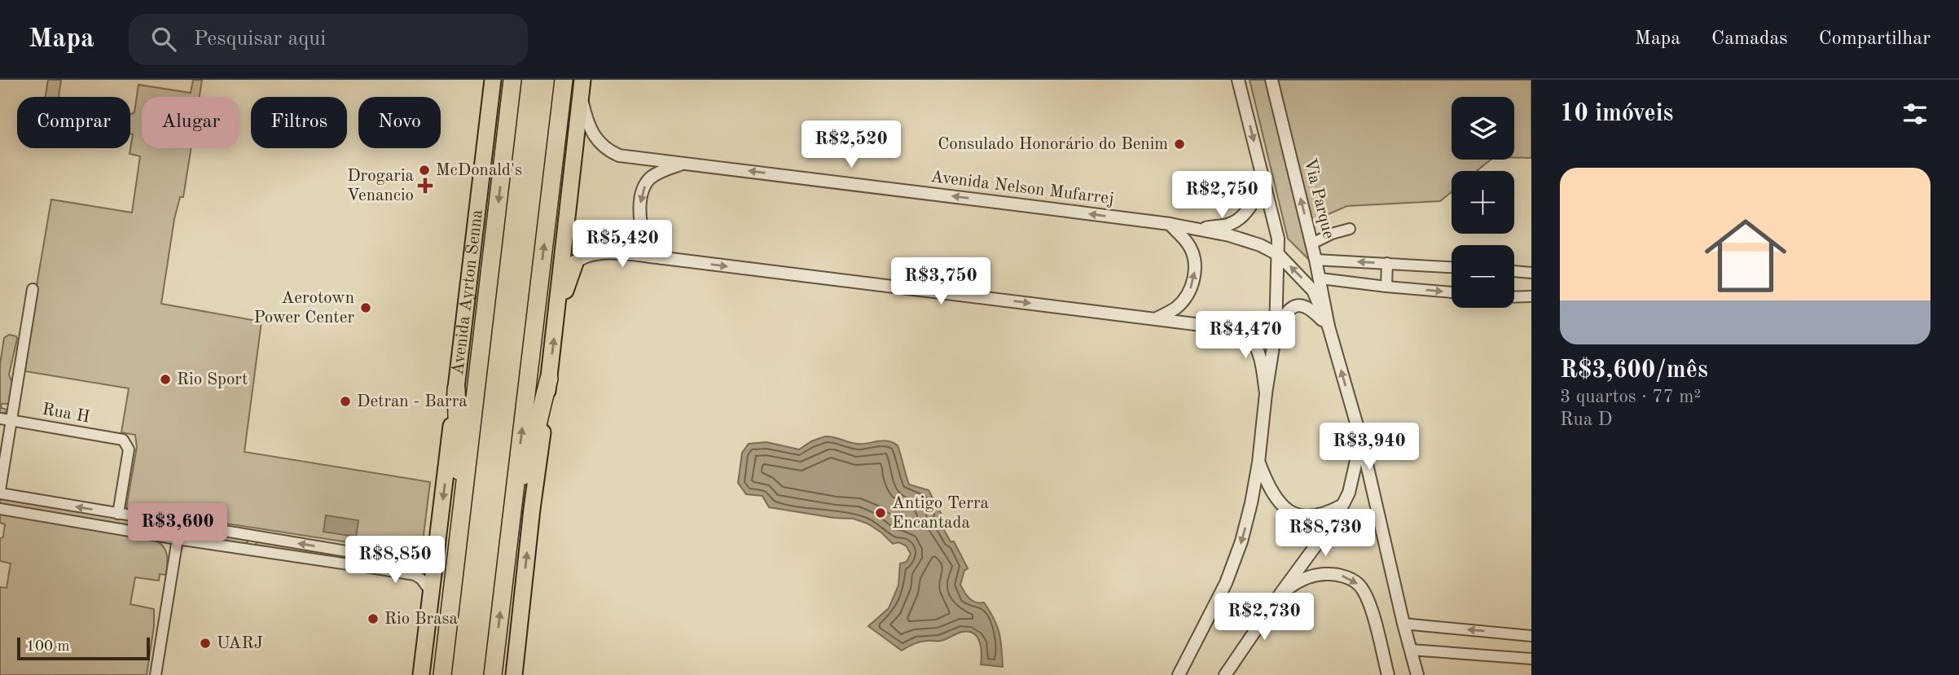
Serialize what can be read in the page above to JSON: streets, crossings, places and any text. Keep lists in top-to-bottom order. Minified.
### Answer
{"streets":{"highway":["Avenida Ayrton Senna"],"street":["Avenida Nelson Mufarrej","Via Parque","Rua H"]},"crossings":[["Avenida Nelson Mufarrej","Via Parque"]],"places":{"other":["Consulado Honorário do Benim","McDonald's","Aerotown Power Center","Rio Sport","Detran - Barra","Antigo Terra Encantada","Rio Brasa","UARJ"],"health":["Drogaria Venancio"]},"scale_bar":"100 m","page":{"header":"Mapa","search":"Pesquisar aqui","nav":["Mapa","Camadas","Compartilhar"],"heading":"10 imóveis","map_buttons":["+","−"],"chip":["Comprar","Alugar","Filtros","Novo"],"price":["R$2,520","R$2,750","R$5,420","R$3,750","R$4,470","R$3,940","R$3,600","R$8,730","R$8,850","R$2,730"],"list":[{"name":"R$3,600/mês","note":"3 quartos · 77 m² · Rua D"}],"scale":"100 m"}}
